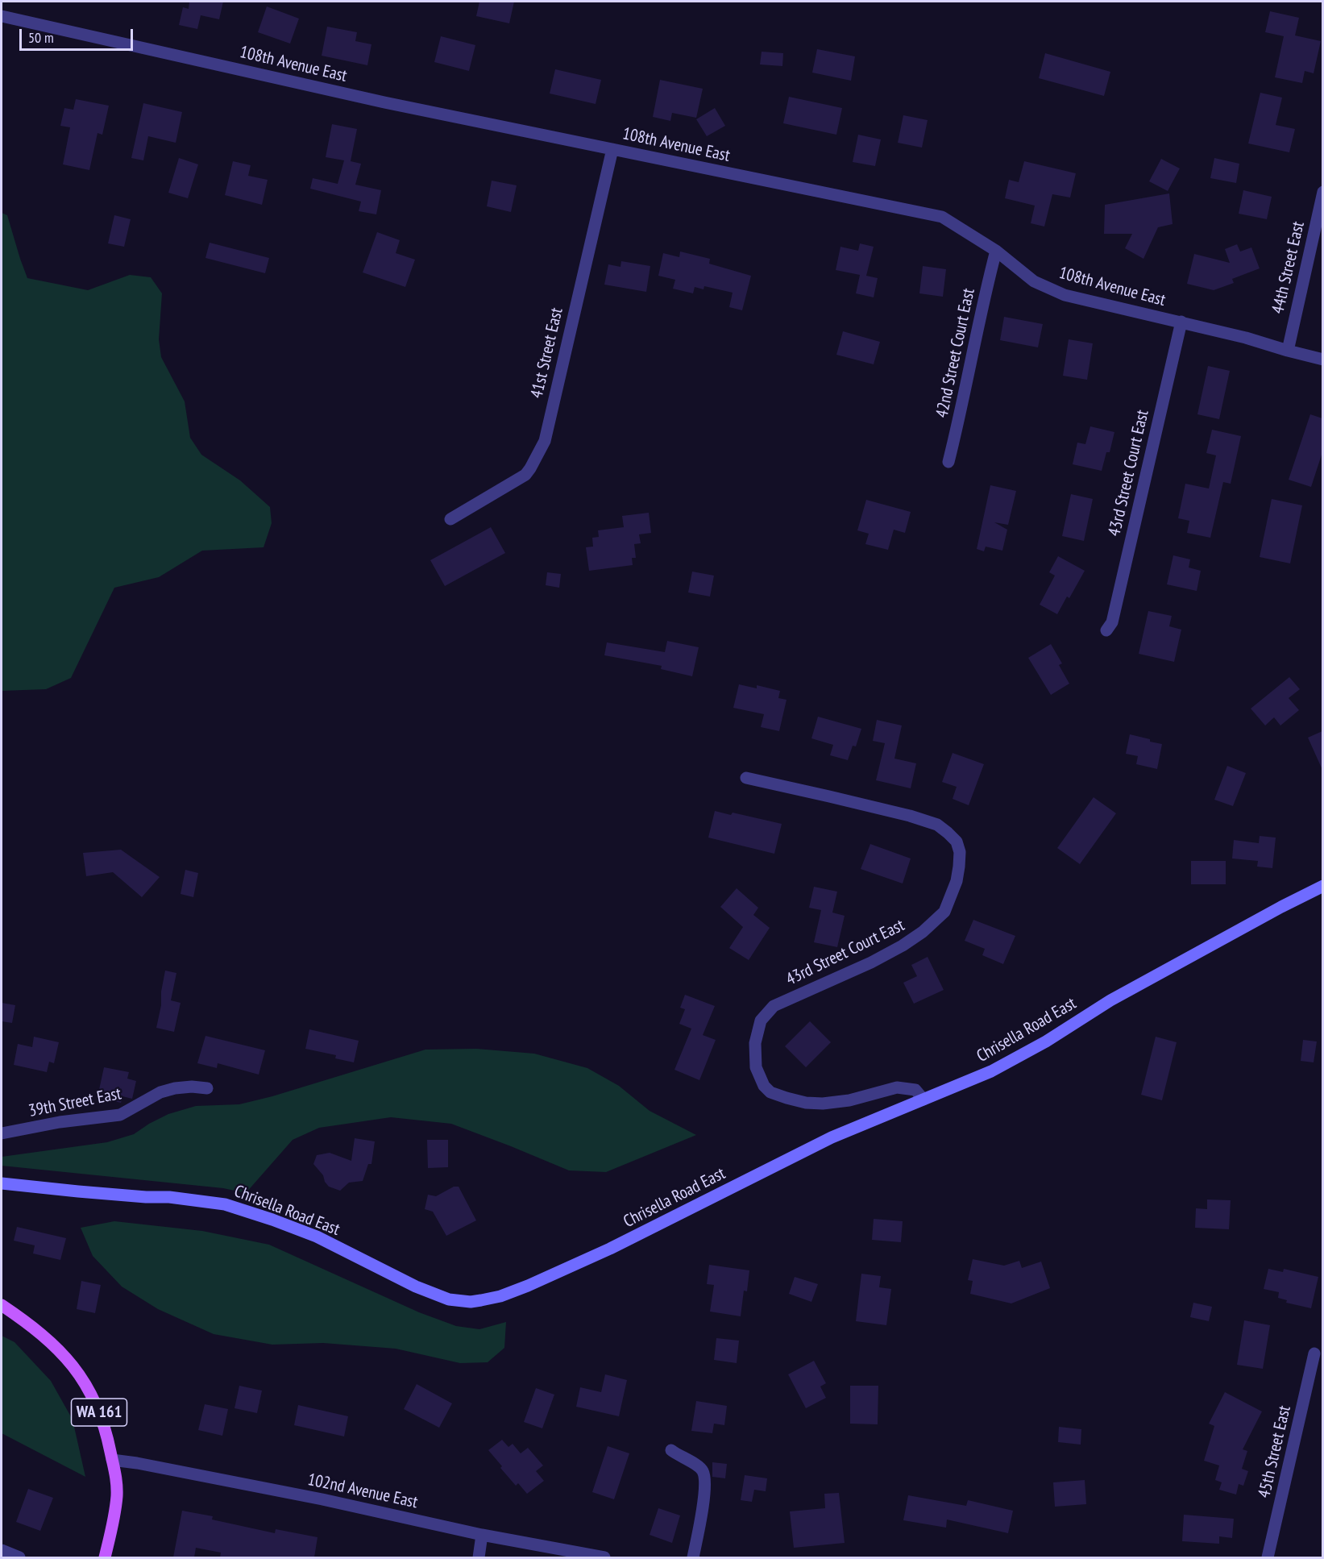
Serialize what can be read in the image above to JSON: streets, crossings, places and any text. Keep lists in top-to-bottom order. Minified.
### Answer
{"streets":{"main road":["WA 161"],"street":["108th Avenue East","44th Street East","41st Street East","42nd Street Court East","43rd Street Court East","Chrisella Road East","39th Street East","45th Street East","102nd Avenue East"]},"crossings":[["108th Avenue East","44th Street East"],["108th Avenue East","41st Street East"],["108th Avenue East","42nd Street Court East"],["108th Avenue East","43rd Street Court East"],["43rd Street Court East","Chrisella Road East"],["WA 161","102nd Avenue East"]],"scale_bar":"50 m"}
